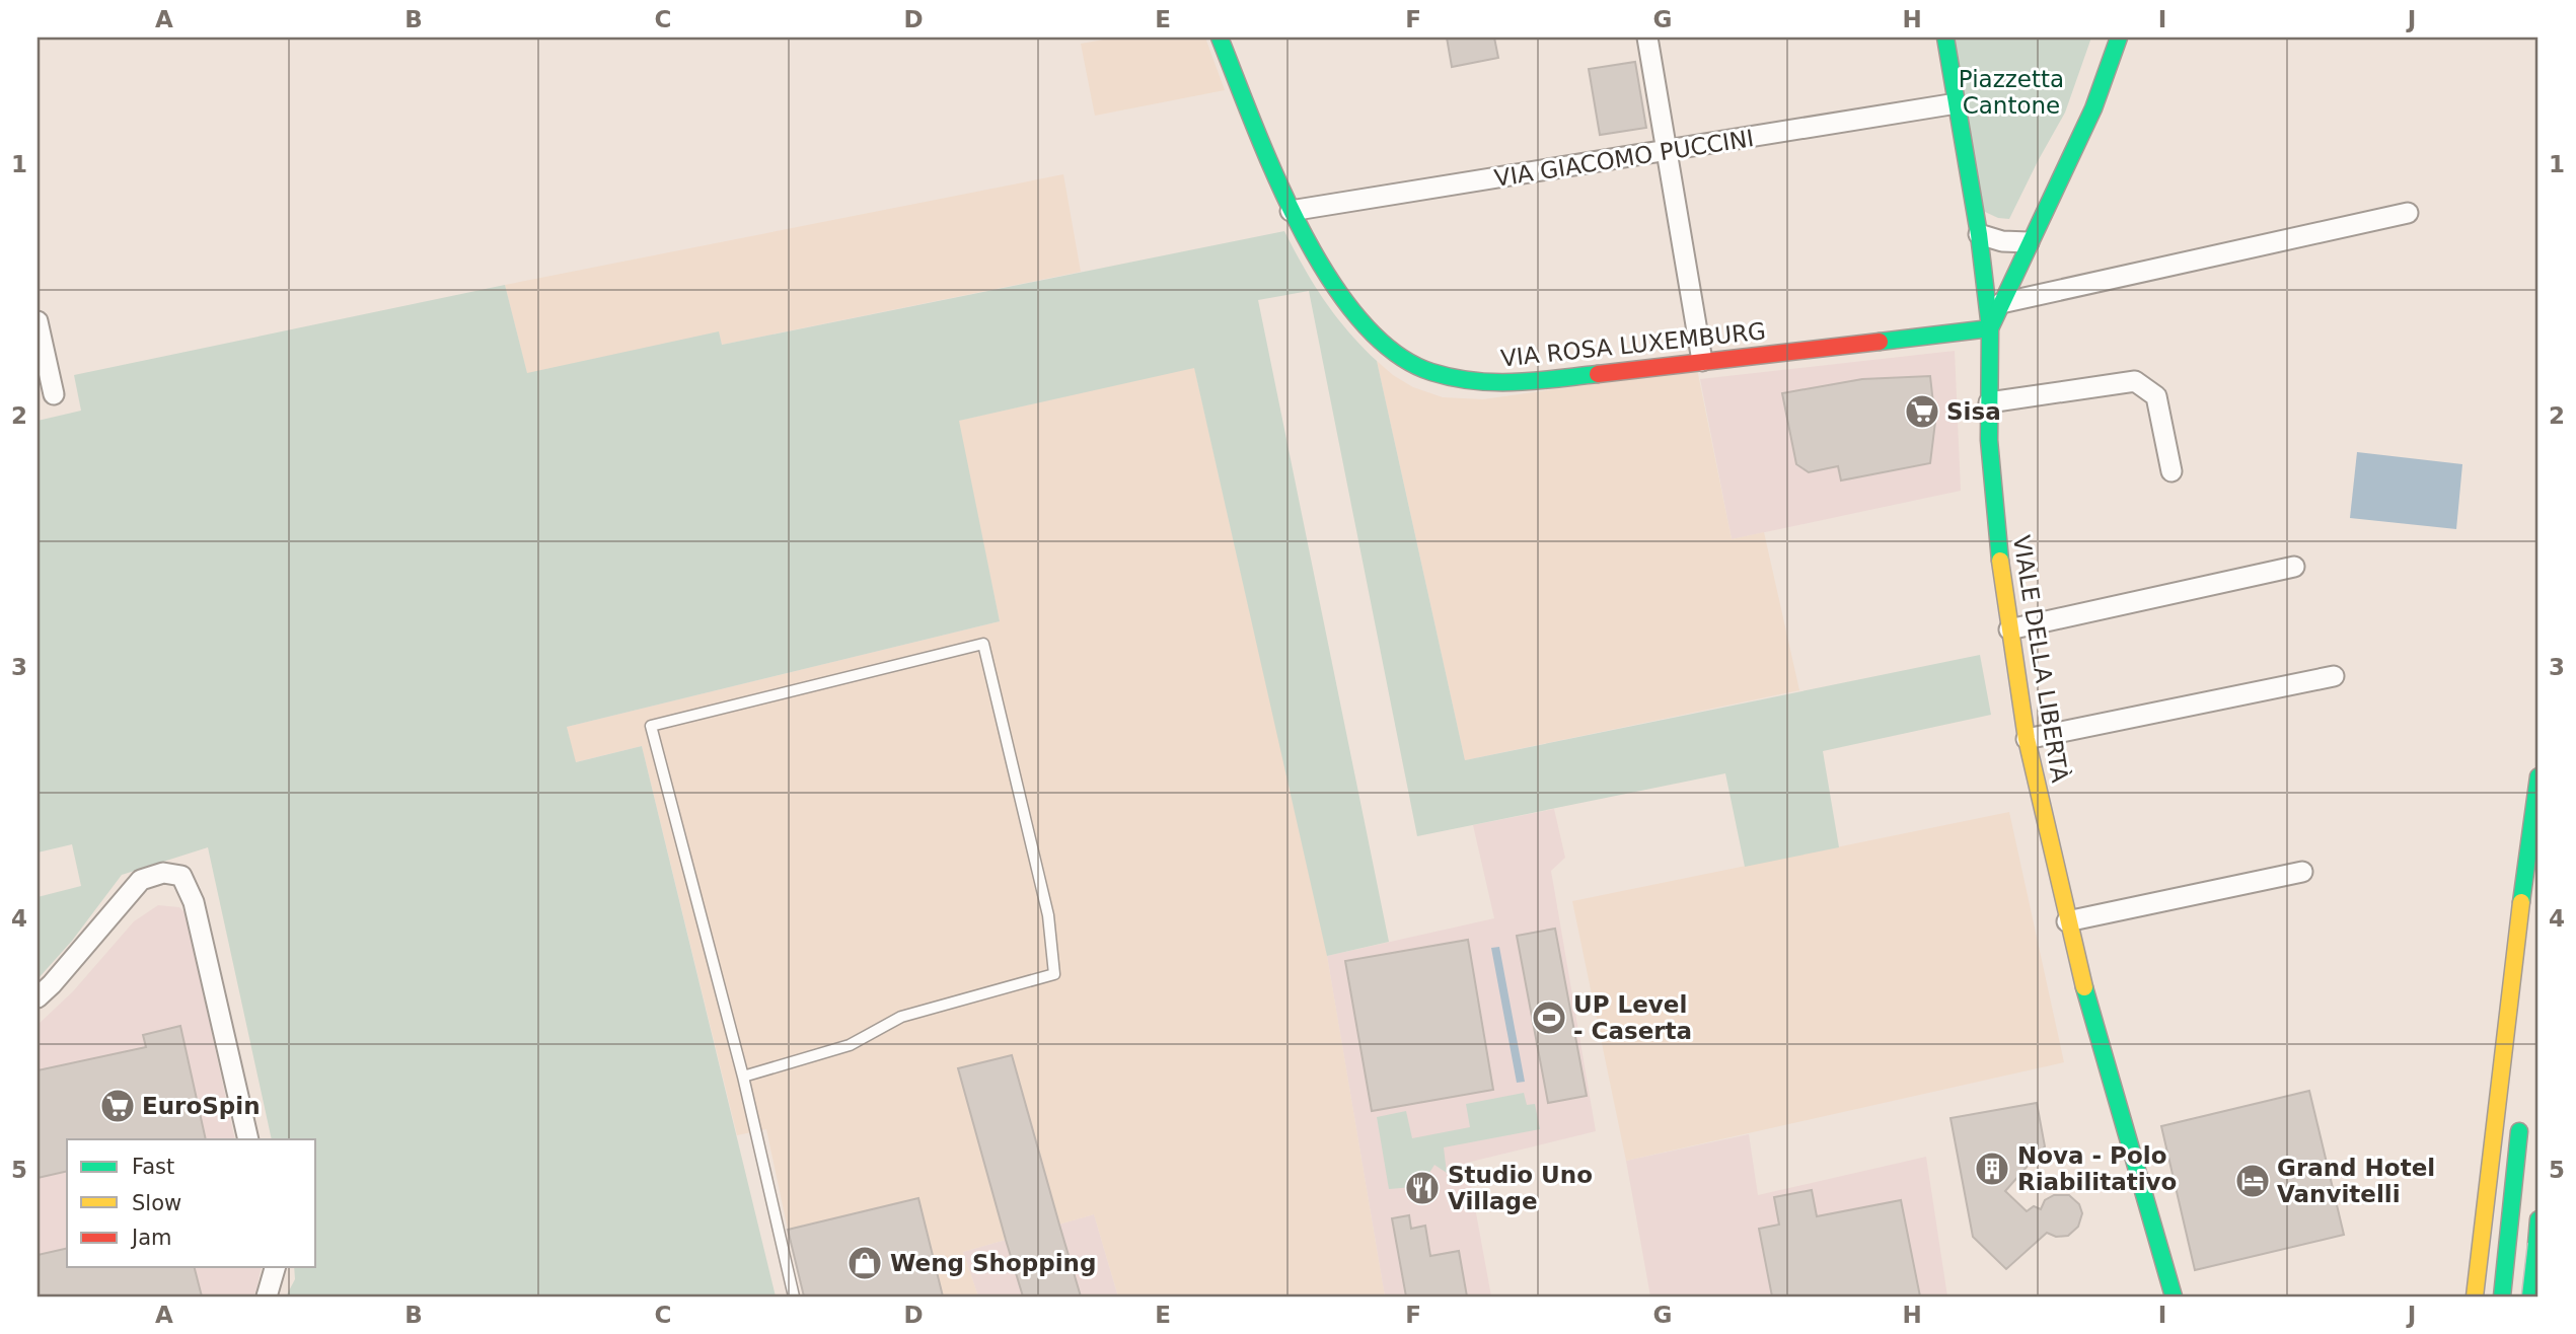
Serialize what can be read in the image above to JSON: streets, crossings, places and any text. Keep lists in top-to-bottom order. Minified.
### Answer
{"streets":{"main road":["VIA ROSA LUXEMBURG","VIALE DELLA LIBERTÀ"],"street":["VIA GIACOMO PUCCINI"]},"crossings":[["VIA GIACOMO PUCCINI","VIA ROSA LUXEMBURG"],["VIA ROSA LUXEMBURG","VIALE DELLA LIBERTÀ"]],"parks":["Piazzetta Cantone"],"places":{"supermarket":["Sisa","EuroSpin"],"sports":["UP Level - Caserta"],"building":["Nova - Polo Riabilitativo"],"hotel":["Grand Hotel Vanvitelli"],"restaurant":["Studio Uno Village"],"shop":["Weng Shopping"]},"legend":["Fast","Slow","Jam"],"grid":{"columns":["A","B","C","D","E","F","G","H","I","J"],"rows":["1","2","3","4","5"]}}
